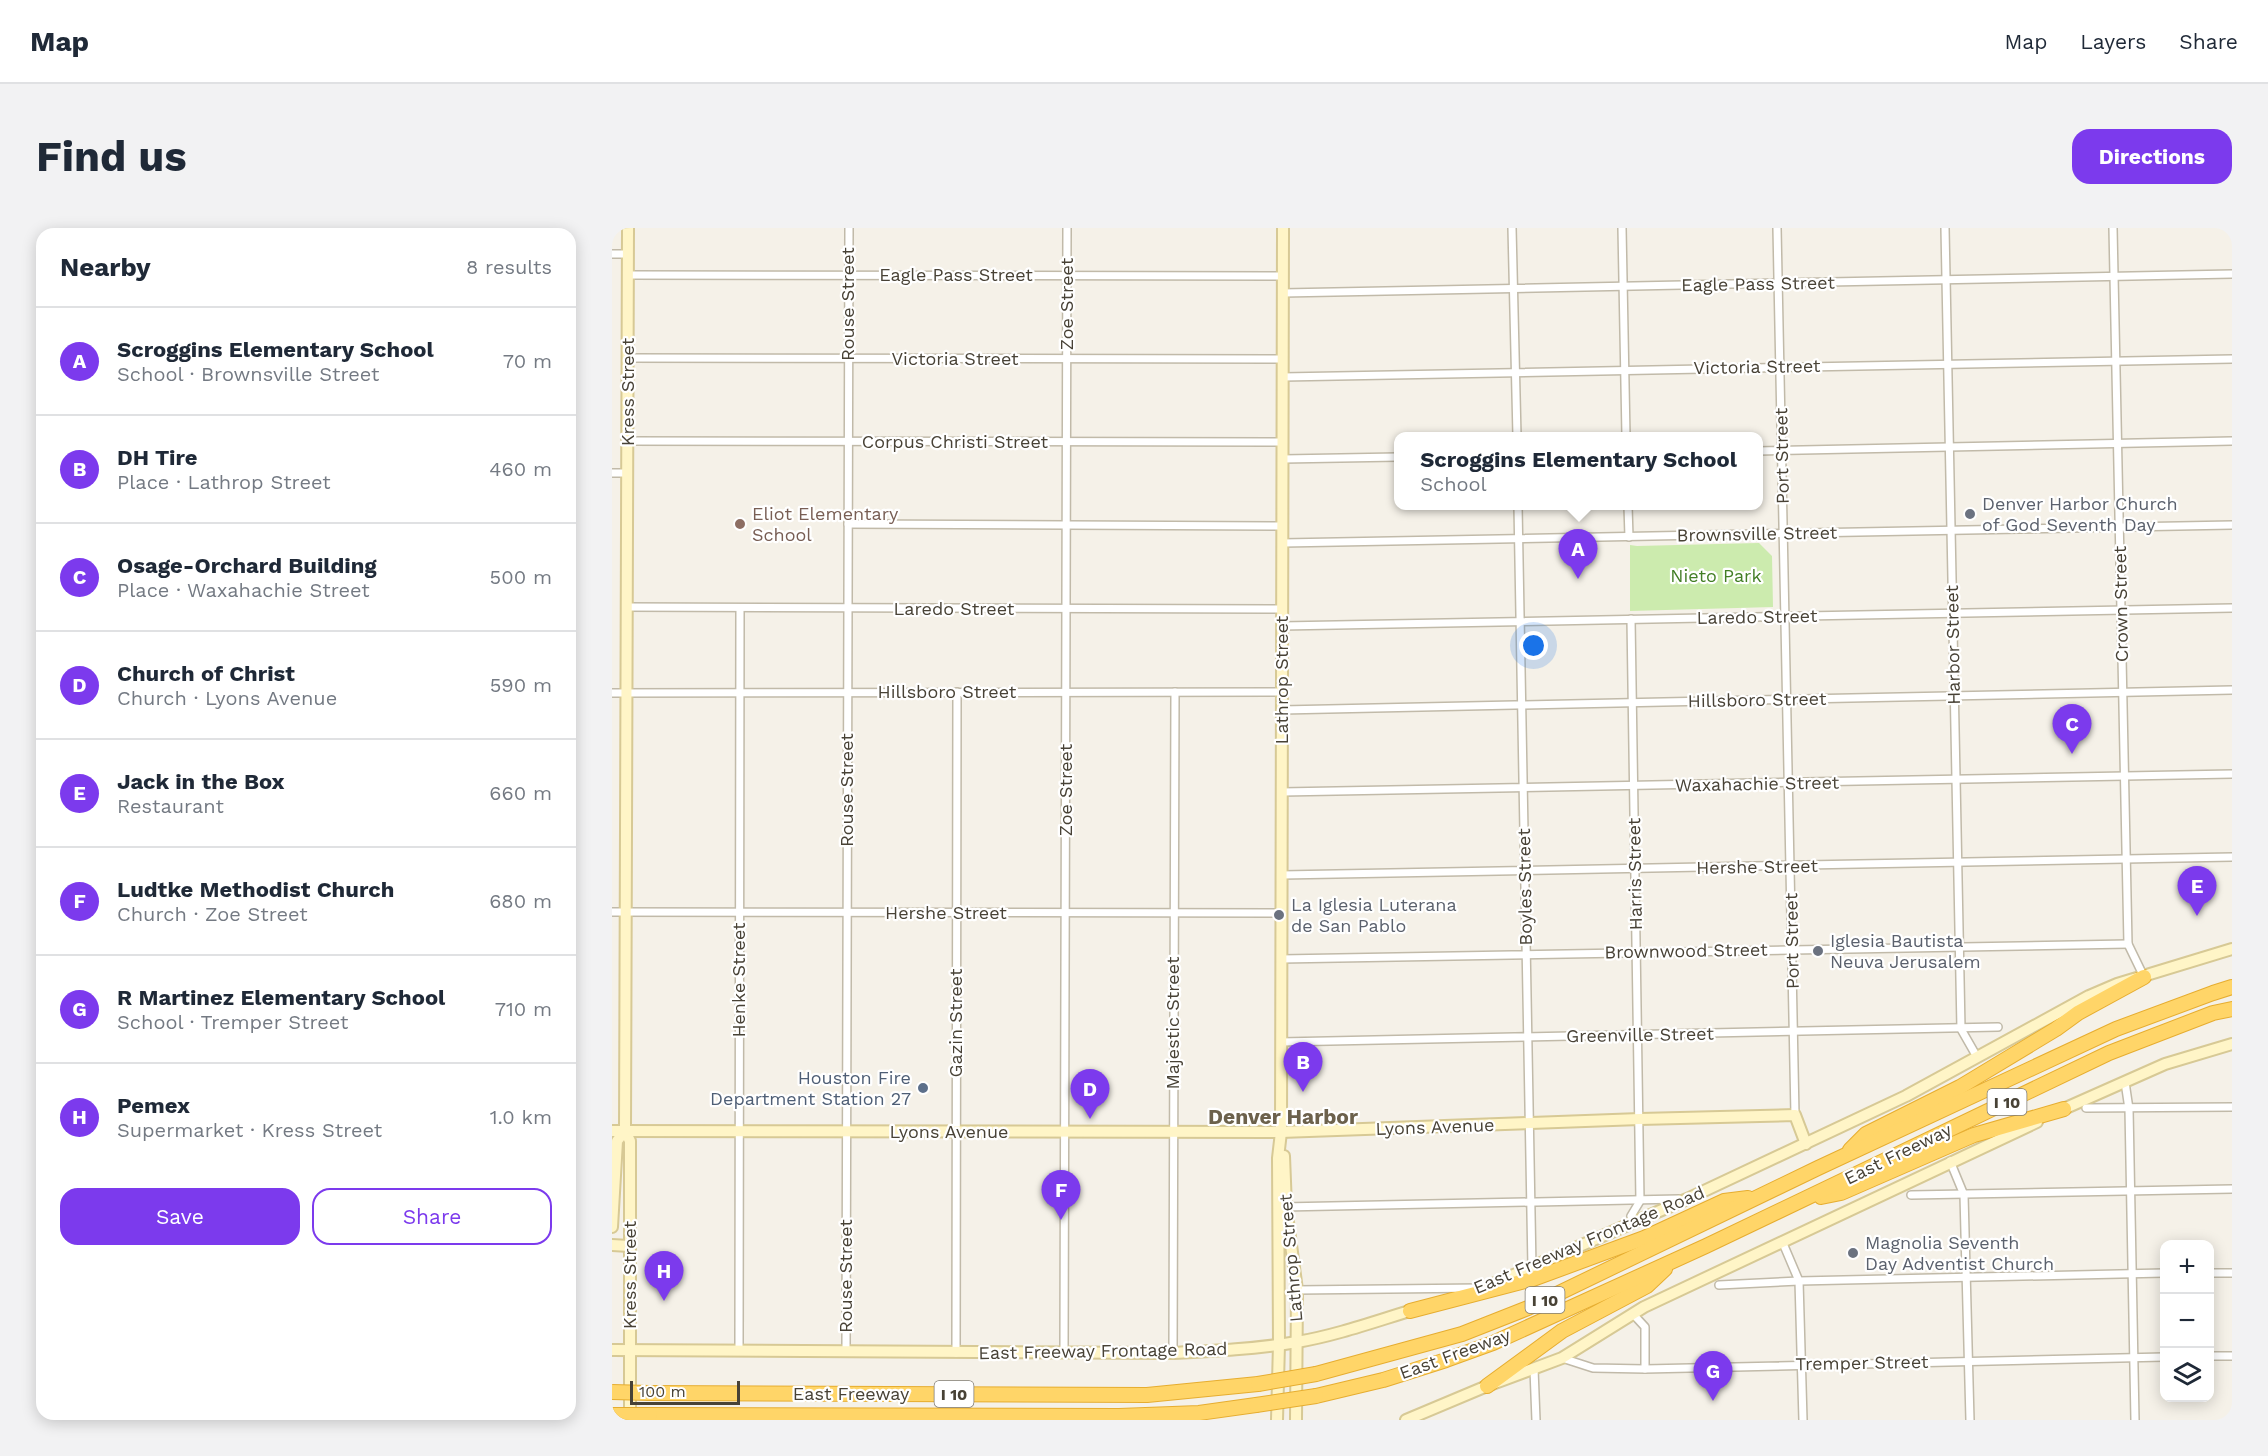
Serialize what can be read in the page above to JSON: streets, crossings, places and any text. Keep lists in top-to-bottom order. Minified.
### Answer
{"streets":{"highway":["I 10","East Freeway"],"street":["Eagle Pass Street","Rouse Street","Zoe Street","Victoria Street","Kress Street","Corpus Christi Street","Port Street","Brownsville Street","Crown Street","Laredo Street","Harbor Street","Lathrop Street","Hillsboro Street","Waxahachie Street","Hershe Street","Harris Street","Boyles Street","Brownwood Street","Henke Street","Gazin Street","Majestic Street","Greenville Street","Lyons Avenue","East Freeway Frontage Road","Tremper Street"]},"crossings":[["Eagle Pass Street","Rouse Street"],["Eagle Pass Street","Zoe Street"],["Eagle Pass Street","Kress Street"],["Eagle Pass Street","Port Street"],["Eagle Pass Street","Crown Street"],["Eagle Pass Street","Harbor Street"],["Eagle Pass Street","Lathrop Street"],["Rouse Street","Victoria Street"],["Rouse Street","Corpus Christi Street"],["Rouse Street","Laredo Street"],["Rouse Street","Hillsboro Street"],["Rouse Street","Hershe Street"],["Rouse Street","Lyons Avenue"],["Rouse Street","East Freeway Frontage Road"],["Zoe Street","Victoria Street"],["Zoe Street","Corpus Christi Street"],["Zoe Street","Laredo Street"],["Zoe Street","Hillsboro Street"],["Zoe Street","Hershe Street"],["Zoe Street","Lyons Avenue"],["Zoe Street","East Freeway Frontage Road"],["Victoria Street","Kress Street"],["Victoria Street","Port Street"],["Victoria Street","Crown Street"],["Victoria Street","Harbor Street"],["Victoria Street","Lathrop Street"],["Kress Street","Corpus Christi Street"],["Kress Street","Laredo Street"],["Kress Street","Hillsboro Street"],["Kress Street","Hershe Street"],["Kress Street","Lyons Avenue"],["Kress Street","East Freeway Frontage Road"],["Corpus Christi Street","Lathrop Street"],["Port Street","Brownsville Street"],["Port Street","Laredo Street"],["Port Street","Hillsboro Street"],["Port Street","Waxahachie Street"],["Port Street","Hershe Street"],["Port Street","Brownwood Street"],["Port Street","Greenville Street"],["Port Street","Lyons Avenue"],["Brownsville Street","Crown Street"],["Brownsville Street","Harbor Street"],["Brownsville Street","Lathrop Street"],["Brownsville Street","Boyles Street"],["Crown Street","Laredo Street"],["Crown Street","Hillsboro Street"],["Crown Street","Waxahachie Street"],["Crown Street","Hershe Street"],["Crown Street","Brownwood Street"],["Crown Street","East Freeway Frontage Road"],["Laredo Street","Harbor Street"],["Laredo Street","Lathrop Street"],["Laredo Street","Harris Street"],["Laredo Street","Boyles Street"],["Laredo Street","Henke Street"],["Harbor Street","Hillsboro Street"],["Harbor Street","Waxahachie Street"],["Harbor Street","Hershe Street"],["Harbor Street","Brownwood Street"],["Harbor Street","Greenville Street"],["Harbor Street","East Freeway Frontage Road"],["Lathrop Street","Hillsboro Street"],["Lathrop Street","Waxahachie Street"],["Lathrop Street","Hershe Street"],["Lathrop Street","Brownwood Street"],["Lathrop Street","Greenville Street"],["Lathrop Street","Lyons Avenue"],["Lathrop Street","East Freeway Frontage Road"],["Hillsboro Street","Harris Street"],["Hillsboro Street","Boyles Street"],["Hillsboro Street","Henke Street"],["Hillsboro Street","Gazin Street"],["Hillsboro Street","Majestic Street"],["Waxahachie Street","Harris Street"],["Waxahachie Street","Boyles Street"],["Hershe Street","Harris Street"],["Hershe Street","Boyles Street"],["Hershe Street","Henke Street"],["Hershe Street","Gazin Street"],["Hershe Street","Majestic Street"],["Harris Street","Brownwood Street"],["Harris Street","Greenville Street"],["Harris Street","Lyons Avenue"],["Boyles Street","Brownwood Street"],["Boyles Street","Greenville Street"],["Boyles Street","Lyons Avenue"],["Boyles Street","East Freeway Frontage Road"],["Henke Street","Lyons Avenue"],["Henke Street","East Freeway Frontage Road"],["Gazin Street","Lyons Avenue"],["Gazin Street","East Freeway Frontage Road"],["Majestic Street","Lyons Avenue"],["Majestic Street","East Freeway Frontage Road"]],"districts":["Denver Harbor"],"parks":["Nieto Park"],"places":["Denver Harbor Church of God Seventh Day","Eliot Elementary School","La Iglesia Luterana de San Pablo","Iglesia Bautista Neuva Jerusalem","Houston Fire Department Station 27","Magnolia Seventh Day Adventist Church"],"scale_bar":"100 m","page":{"header":"Map","nav":["Map","Layers","Share"],"buttons":["Directions",["Save","Share"]],"title":"Find us","heading":["Nearby","8 results"],"list":[{"mark":"A","name":"Scroggins Elementary School","note":"School · Brownsville Street","value":"70 m"},{"mark":"B","name":"DH Tire","note":"Place · Lathrop Street","value":"460 m"},{"mark":"C","name":"Osage-Orchard Building","note":"Place · Waxahachie Street","value":"500 m"},{"mark":"D","name":"Church of Christ","note":"Church · Lyons Avenue","value":"590 m"},{"mark":"E","name":"Jack in the Box","note":"Restaurant","value":"660 m"},{"mark":"F","name":"Ludtke Methodist Church","note":"Church · Zoe Street","value":"680 m"},{"mark":"G","name":"R Martinez Elementary School","note":"School · Tremper Street","value":"710 m"},{"mark":"H","name":"Pemex","note":"Supermarket · Kress Street","value":"1.0 km"}],"popup":["Scroggins Elementary School","School"],"pins":["A","C","E","B","D","F","H","G"],"map_buttons":["+","−"],"scale":"100 m"}}
